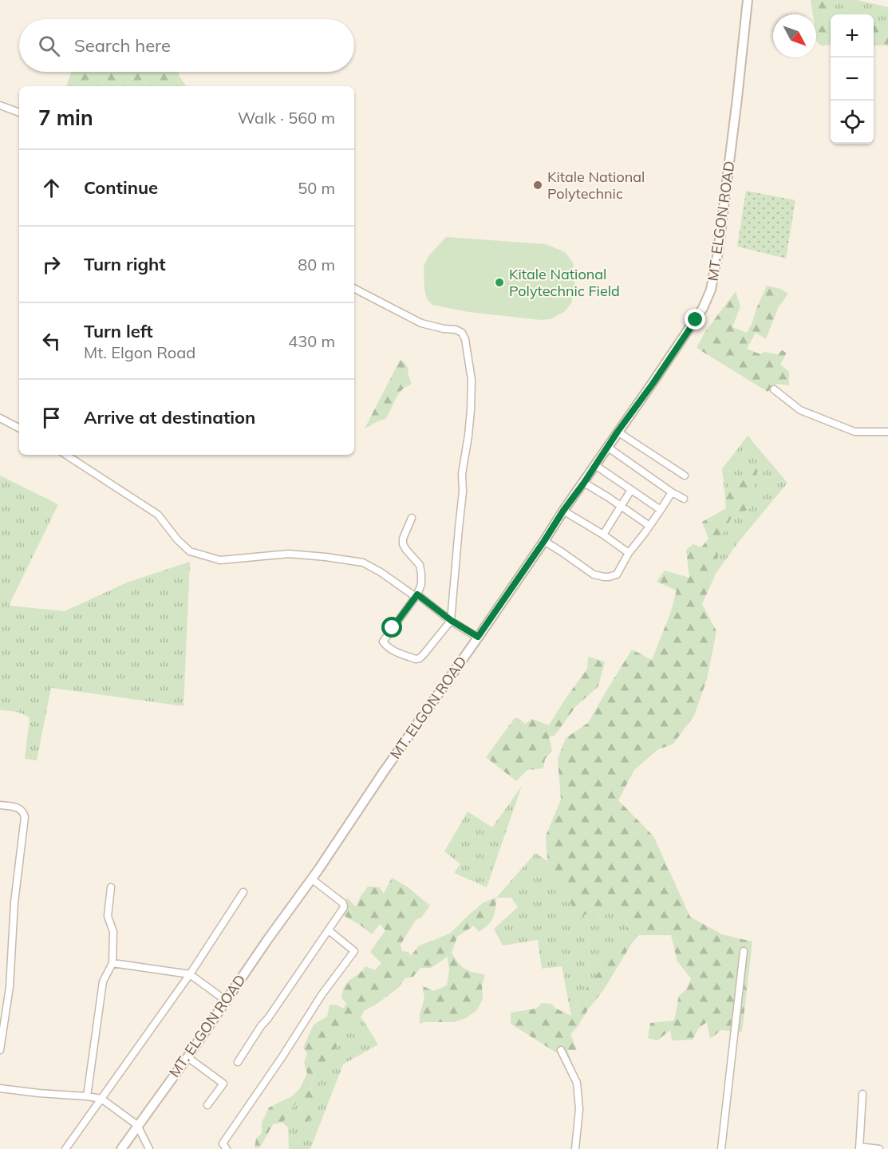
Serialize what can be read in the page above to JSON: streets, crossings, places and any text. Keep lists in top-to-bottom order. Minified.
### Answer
{"streets":{"street":["MT. ELGON ROAD"]},"places":["Kitale National Polytechnic","Kitale National Polytechnic Field"],"north":"bottom right","page":{"map_buttons":["+","−"],"search":"Search here","heading":["7 min","Walk · 560 m"],"list":[["Continue","50 m"],["Turn right","80 m"],["Turn left","Mt. Elgon Road","430 m"],"Arrive at destination"]}}
